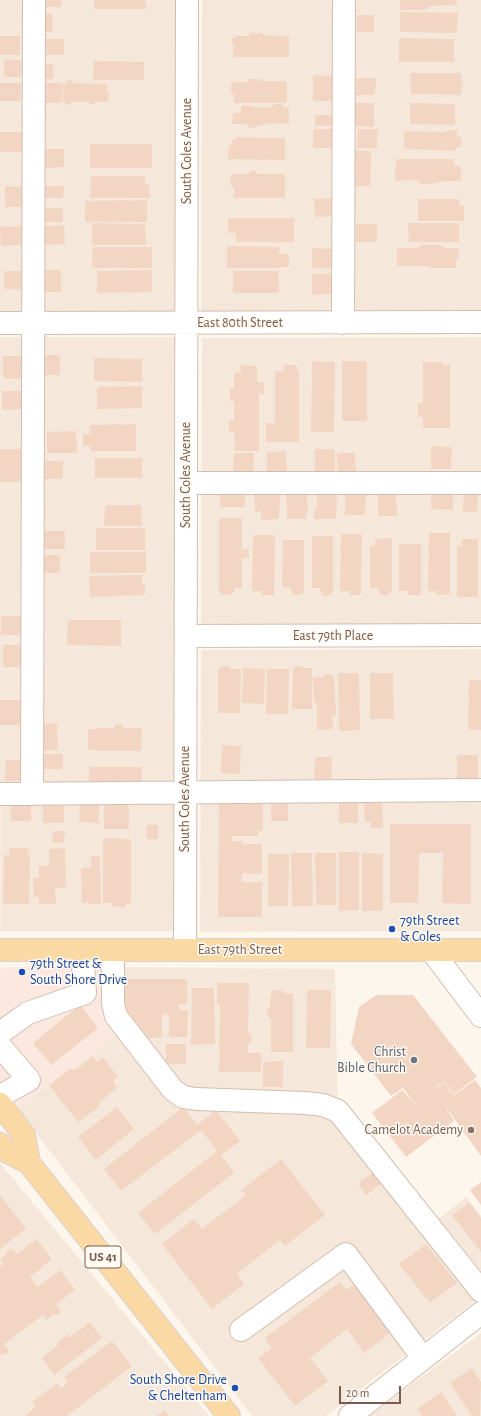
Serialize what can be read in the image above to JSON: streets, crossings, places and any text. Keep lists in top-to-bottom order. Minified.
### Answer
{"streets":{"main road":["East 79th Street","US 41"],"street":["South Coles Avenue","East 80th Street","East 79th Place"]},"crossings":[["South Coles Avenue","East 80th Street"],["South Coles Avenue","East 79th Place"],["South Coles Avenue","East 79th Street"]],"places":["79th Street & Coles","79th Street & South Shore Drive","Christ Bible Church","Camelot Academy","South Shore Drive & Cheltenham"],"scale_bar":"20 m"}
